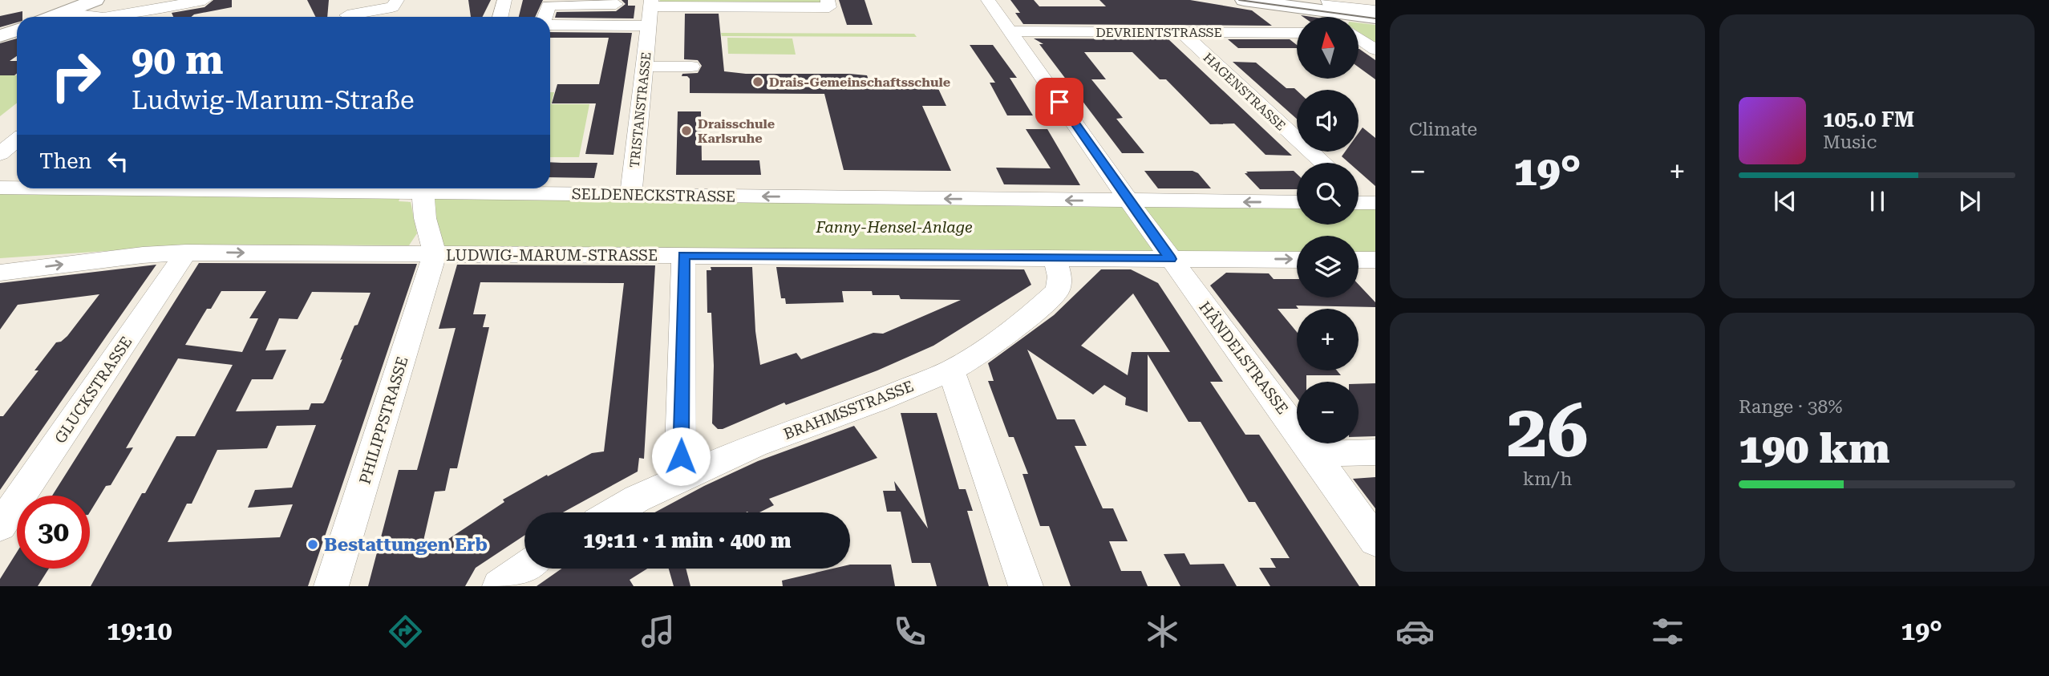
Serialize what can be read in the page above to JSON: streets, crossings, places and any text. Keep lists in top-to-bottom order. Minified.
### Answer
{"streets":{"street":["DEVRIENTSTRASSE","HAGENSTRASSE","TRISTANSTRASSE","SELDENECKSTRASSE","LUDWIG-MARUM-STRASSE","HÄNDELSTRASSE","GLUCKSTRASSE","BRAHMSSTRASSE","PHILIPPSTRASSE"]},"crossings":[["DEVRIENTSTRASSE","HAGENSTRASSE"],["TRISTANSTRASSE","SELDENECKSTRASSE"],["LUDWIG-MARUM-STRASSE","HÄNDELSTRASSE"],["LUDWIG-MARUM-STRASSE","GLUCKSTRASSE"],["LUDWIG-MARUM-STRASSE","BRAHMSSTRASSE"],["LUDWIG-MARUM-STRASSE","PHILIPPSTRASSE"]],"one_way":["LUDWIG-MARUM-STRASSE"],"parks":["Fanny-Hensel-Anlage"],"places":["Drais-Gemeinschaftsschule","Draisschule Karlsruhe","Bestattungen Erb"],"north":"top","page":{"tile":["Climate",["26","km/h"],["Range · 38%","190 km"]],"map_buttons":["+","−"],"turn":["90 m","Ludwig-Marum-Straße"],"song":["105.0 FM","Music"],"then":"Then","heat":["−","19°","+"],"limit":"30","trip":"19:11 · 1 min · 400 m","tabs":["19:10","19°"]}}
